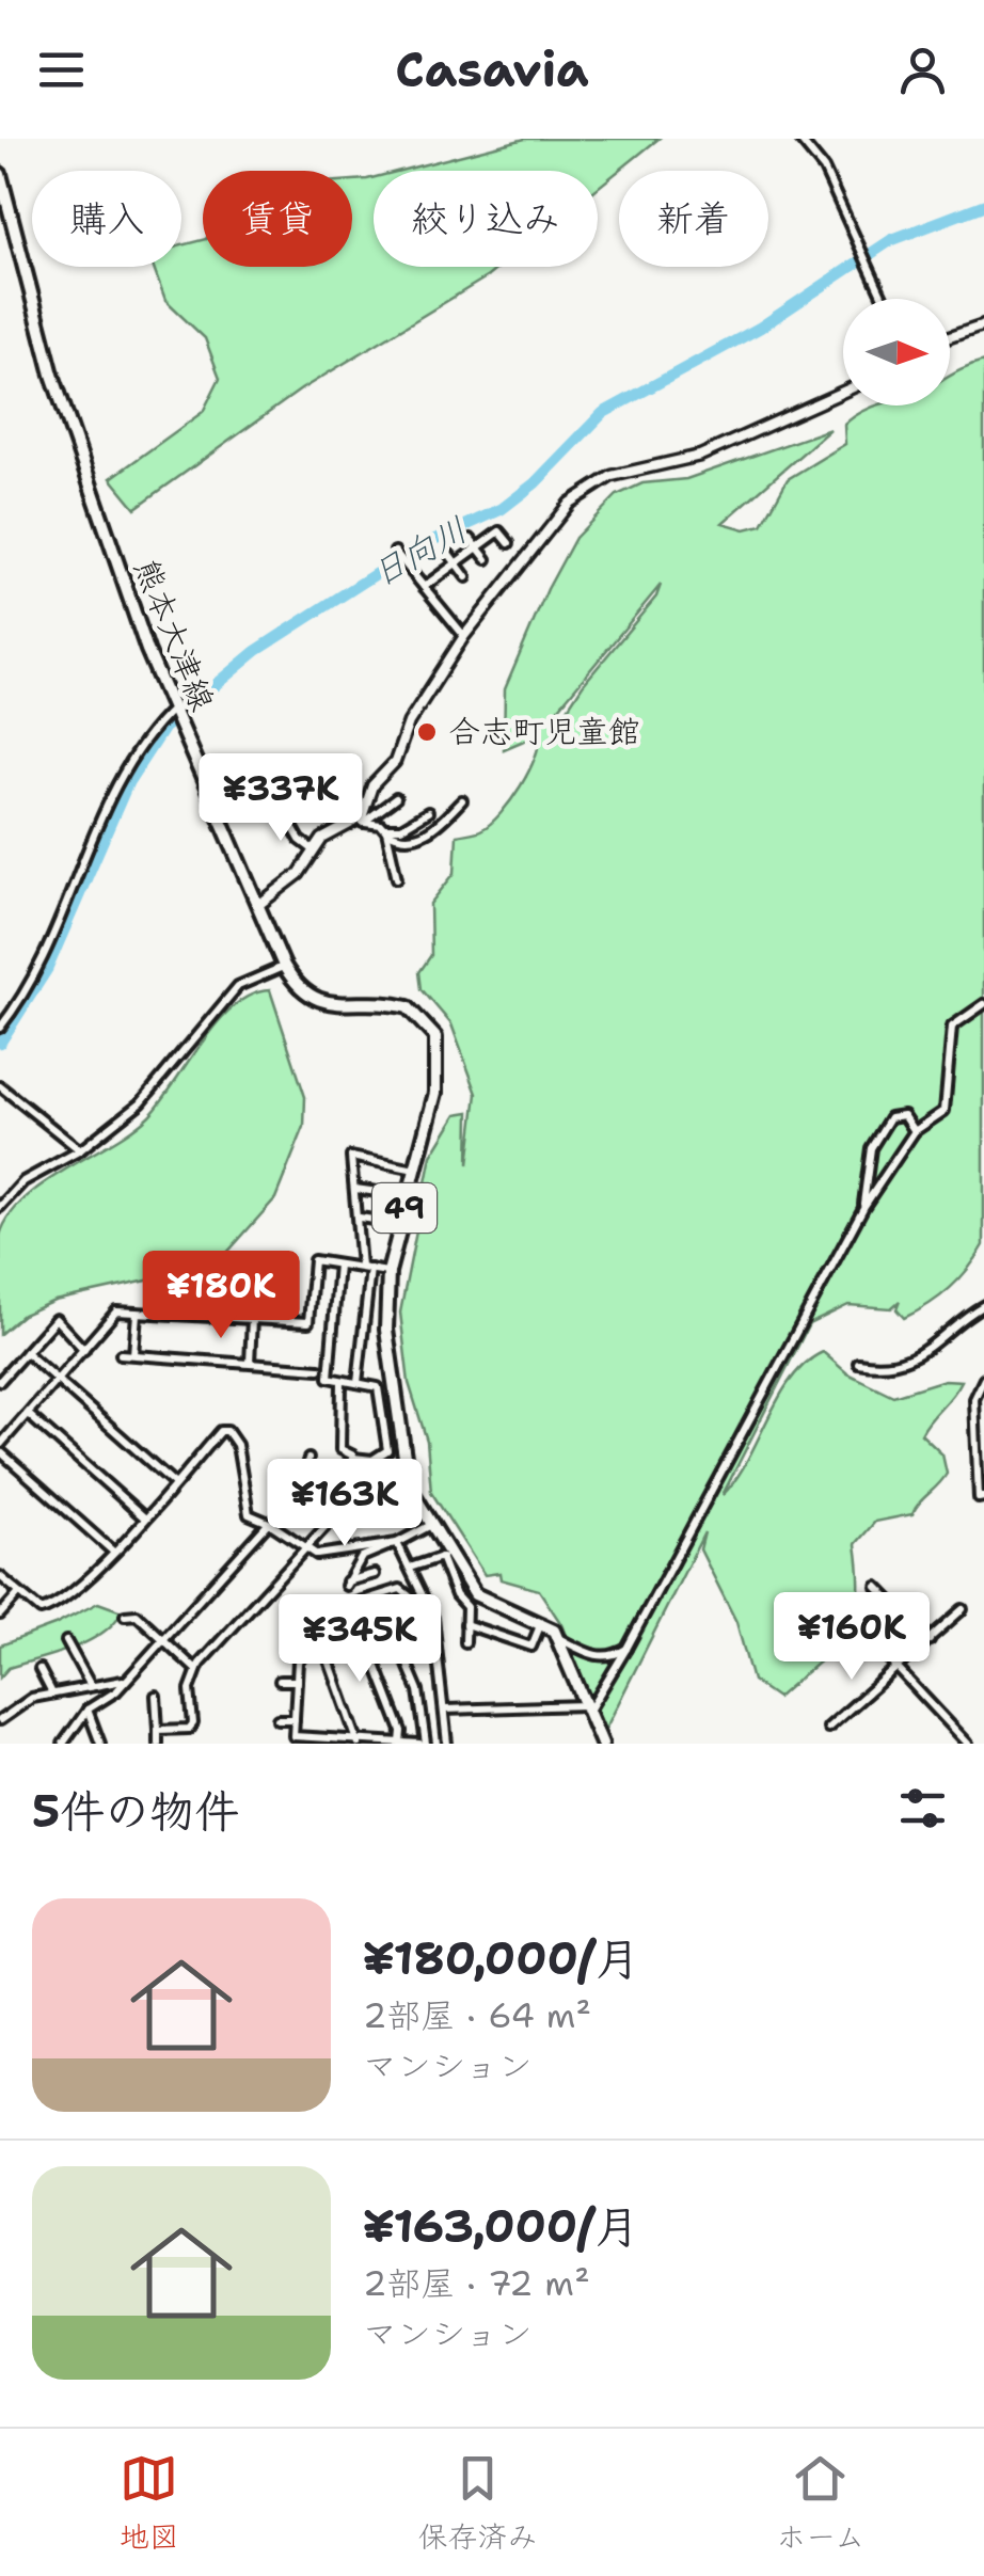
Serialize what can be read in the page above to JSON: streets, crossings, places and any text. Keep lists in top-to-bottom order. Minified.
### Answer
{"streets":{"main road":["熊本大津線","49"]},"water":["日向川"],"places":["合志町児童館"],"north":"right","page":{"header":"Casavia","chip":["購入","賃貸","絞り込み","新着"],"price":["¥337K","¥180K","¥163K","¥160K","¥345K"],"heading":"5件の物件","list":[{"name":"¥180,000/月","note":"2部屋 · 64 m² · マンション"},{"name":"¥163,000/月","note":"2部屋 · 72 m² · マンション"}],"tabs":["地図","保存済み","ホーム"]}}
